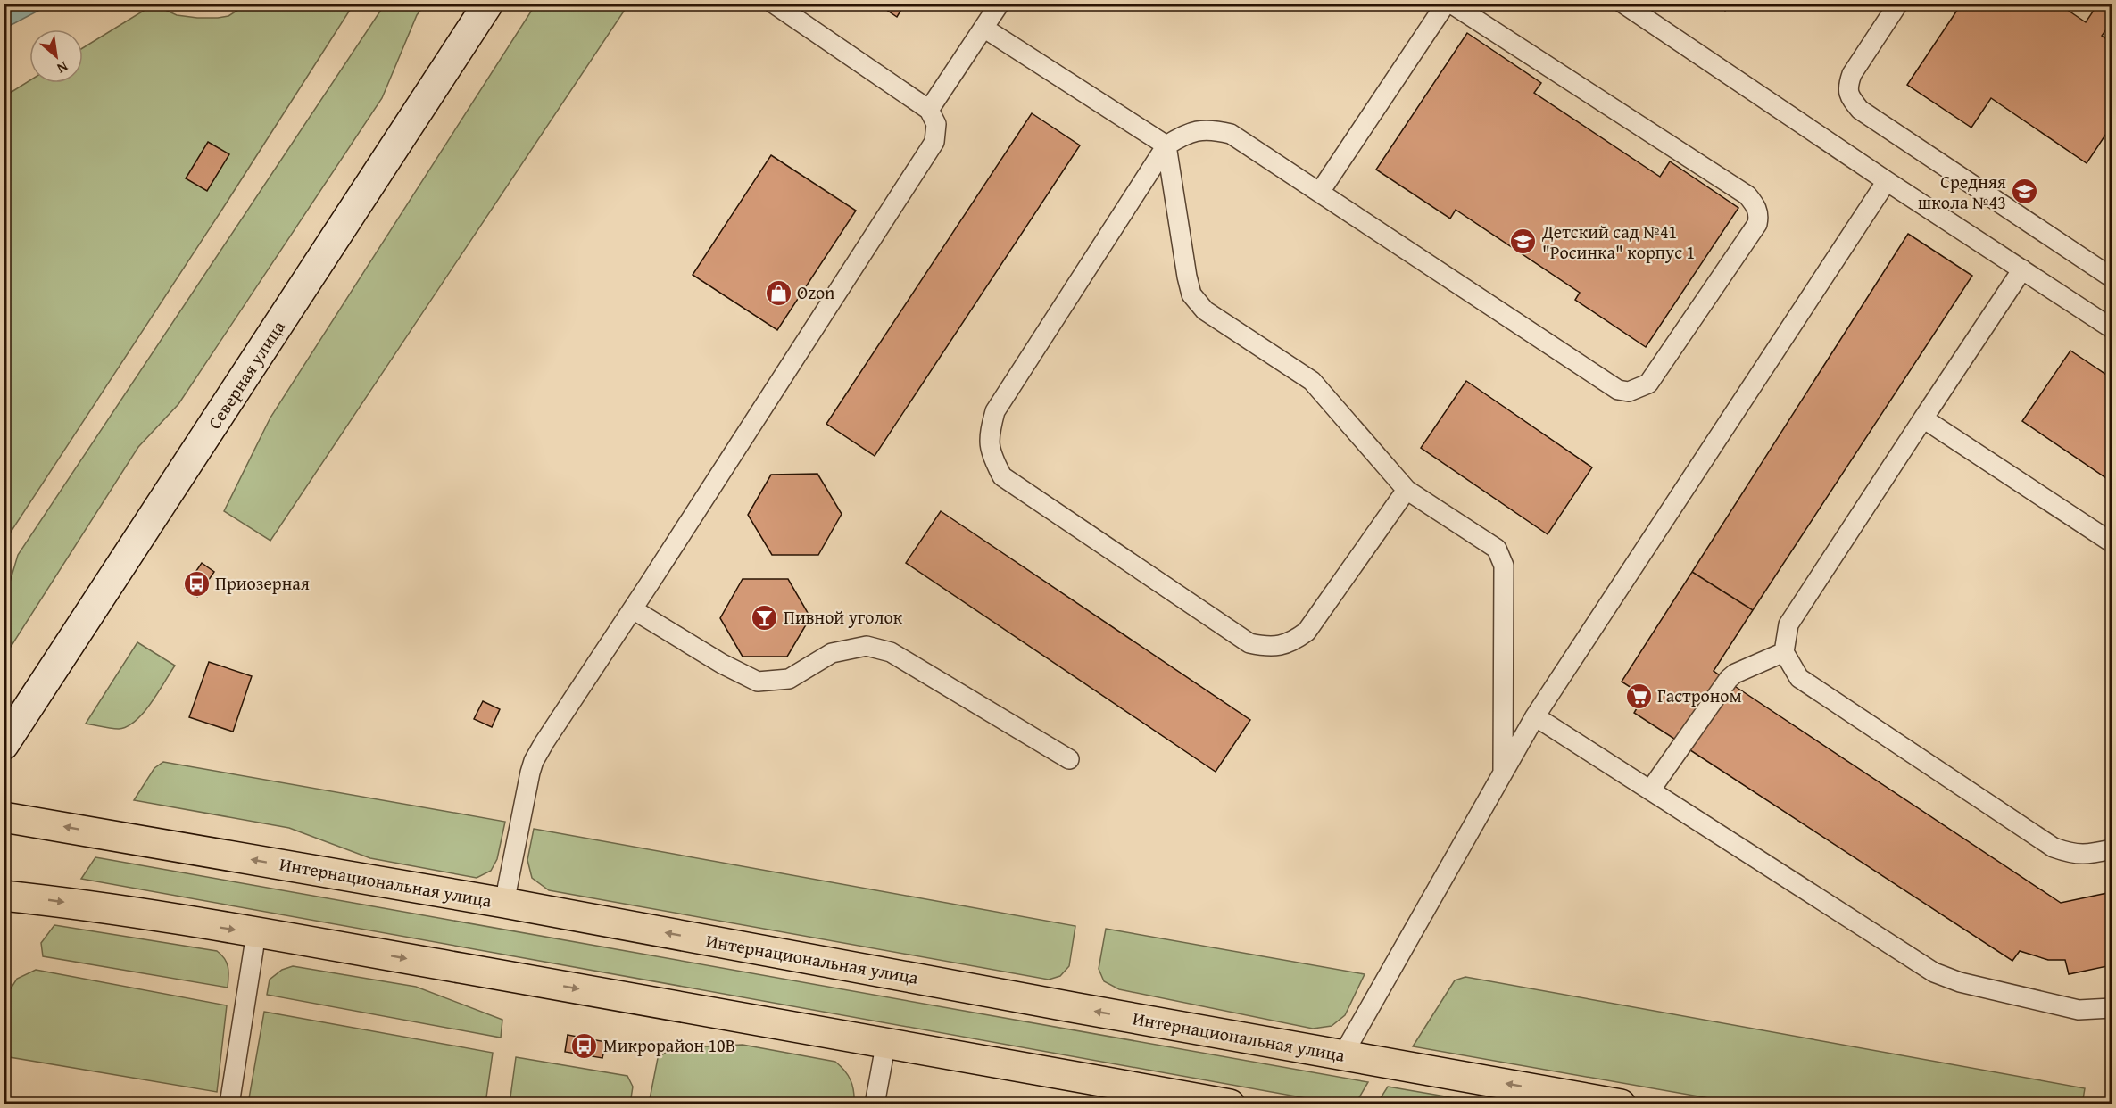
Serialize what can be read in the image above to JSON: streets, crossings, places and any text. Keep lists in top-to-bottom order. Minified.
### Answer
{"streets":{"main road":["Северная улица","Интернациональная улица"]},"places":{"school or university":["Средняя школа №43","Детский сад №41 \"Росинка\" корпус 1"],"shop":["Ozon"],"bus stop":["Приозерная","Микрорайон 10В"],"bar":["Пивной уголок"],"supermarket":["Гастроном"]},"north":"bottom right"}
